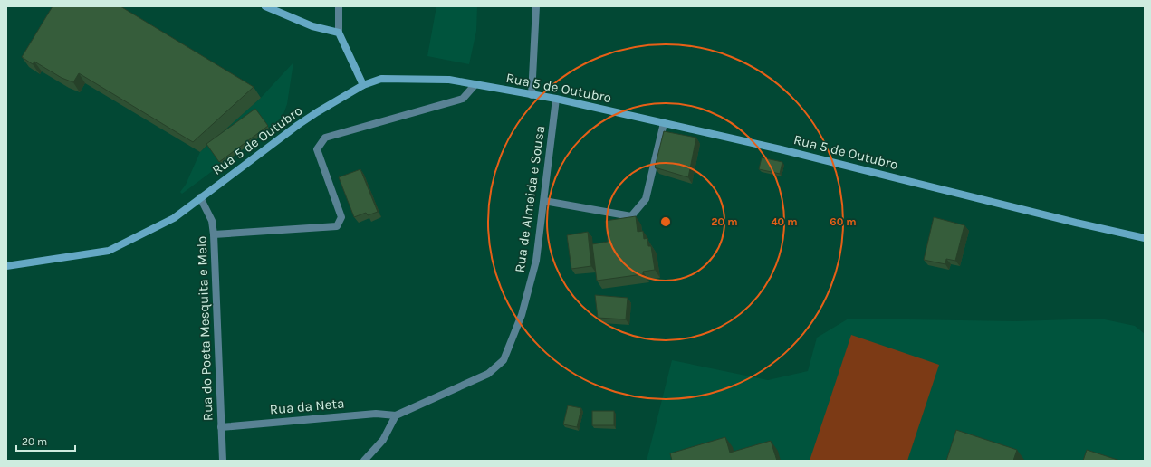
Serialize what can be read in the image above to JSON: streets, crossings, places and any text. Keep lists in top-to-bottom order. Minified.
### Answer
{"streets":{"street":["Rua 5 de Outubro","Rua de Almeida e Sousa","Rua do Poeta Mesquita e Melo","Rua da Neta"]},"crossings":[["Rua 5 de Outubro","Rua de Almeida e Sousa"],["Rua 5 de Outubro","Rua do Poeta Mesquita e Melo"],["Rua de Almeida e Sousa","Rua da Neta"],["Rua do Poeta Mesquita e Melo","Rua da Neta"]],"scale_bar":"20 m","rings":["20 m","40 m","60 m"]}
